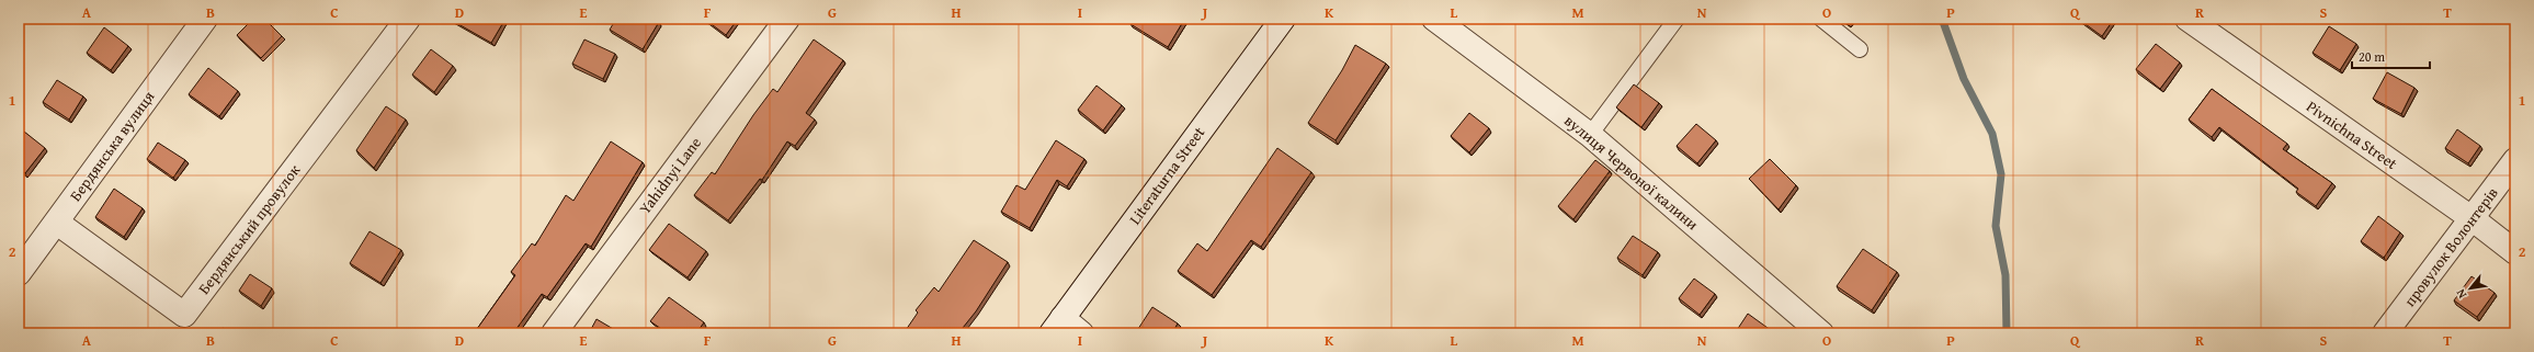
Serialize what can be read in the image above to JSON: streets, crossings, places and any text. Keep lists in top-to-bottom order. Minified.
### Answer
{"streets":{"street":["Pivnichna Street","Бердянська вулиця","вулиця Червоної калини","Yahidnyi Lane","Literaturna Street","Бердянський провулок","провулок Волонтерів"]},"crossings":[["Pivnichna Street","провулок Волонтерів"],["Бердянська вулиця","Бердянський провулок"]],"scale_bar":"20 m","north":"bottom left","grid":{"columns":["A","B","C","D","E","F","G","H","I","J","K","L","M","N","O","P","Q","R","S","T"],"rows":["1","2"]}}
